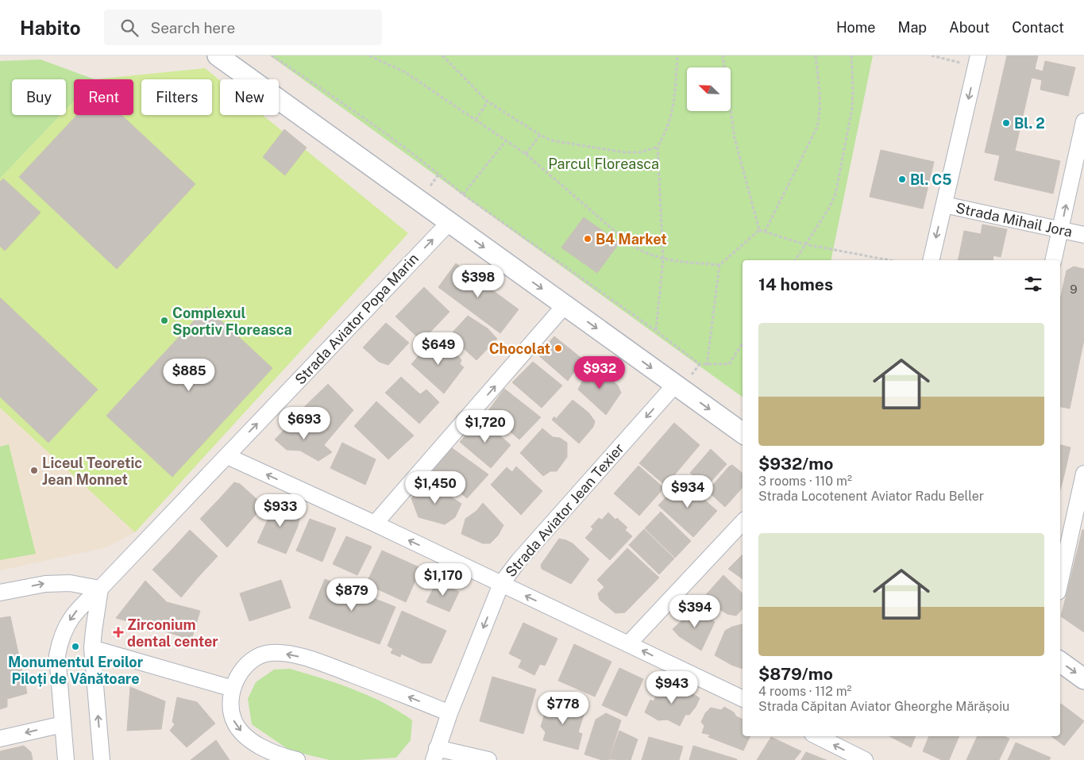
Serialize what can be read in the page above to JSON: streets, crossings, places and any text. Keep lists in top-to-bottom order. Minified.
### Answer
{"streets":{"street":["Strada Mihail Jora","Strada Aviator Popa Marin","Strada Aviator Jean Texier"]},"parks":["Parcul Floreasca"],"places":{"other":["Bl. 2","Bl. C5","B4 Market","Complexul Sportiv Floreasca","Chocolat","Liceul Teoretic Jean Monnet","Monumentul Eroilor Piloți de Vânătoare"],"health":["Zirconium dental center"]},"house_numbers":["9"],"north":"top left","page":{"header":"Habito","search":"Search here","nav":["Home","Map","About","Contact"],"chip":["Buy","Rent","Filters","New"],"heading":"14 homes","price":["$398","$649","$932","$885","$693","$1,720","$1,450","$934","$933","$1,170","$879","$394","$943","$778"],"list":[{"name":"$932/mo","note":"3 rooms · 110 m² · Strada Locotenent Aviator Radu Beller"},{"name":"$879/mo","note":"4 rooms · 112 m² · Strada Căpitan Aviator Gheorghe Mărășoiu"}]}}
